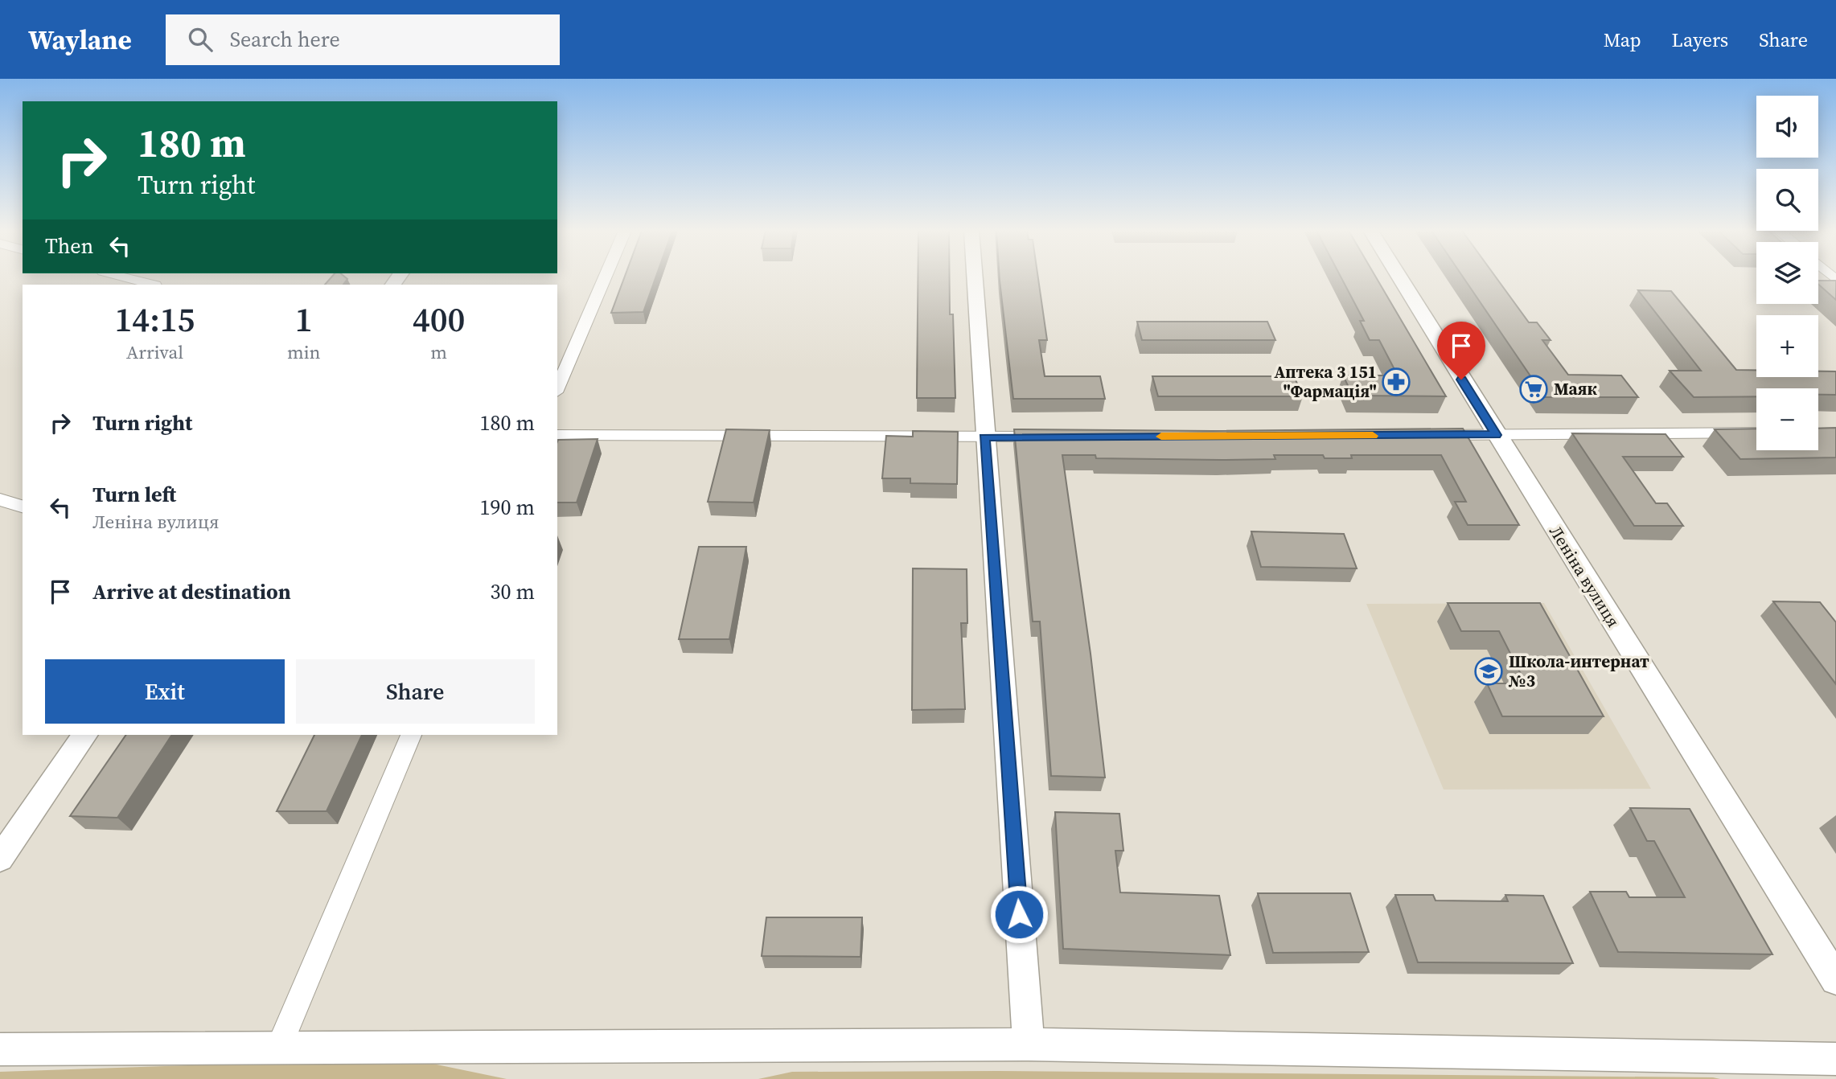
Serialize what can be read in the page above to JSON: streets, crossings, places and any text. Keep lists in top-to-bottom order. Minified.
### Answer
{"streets":{"street":["Леніна вулиця"]},"places":{"pharmacy":["Аптека 3 151 \"Фармація\""],"supermarket":["Маяк"],"school or university":["Школа-интернат №3"]},"page":{"header":"Waylane","search":"Search here","nav":["Map","Layers","Share"],"map_buttons":["+","−"],"turn":["180 m","Turn right"],"then":"Then","eta":["14:15","Arrival","1","min","400","m"],"list":[{"name":"Turn right","value":"180 m"},{"name":"Turn left","note":"Леніна вулиця","value":"190 m"},{"name":"Arrive at destination","value":"30 m"}],"buttons":["Exit","Share"]}}
